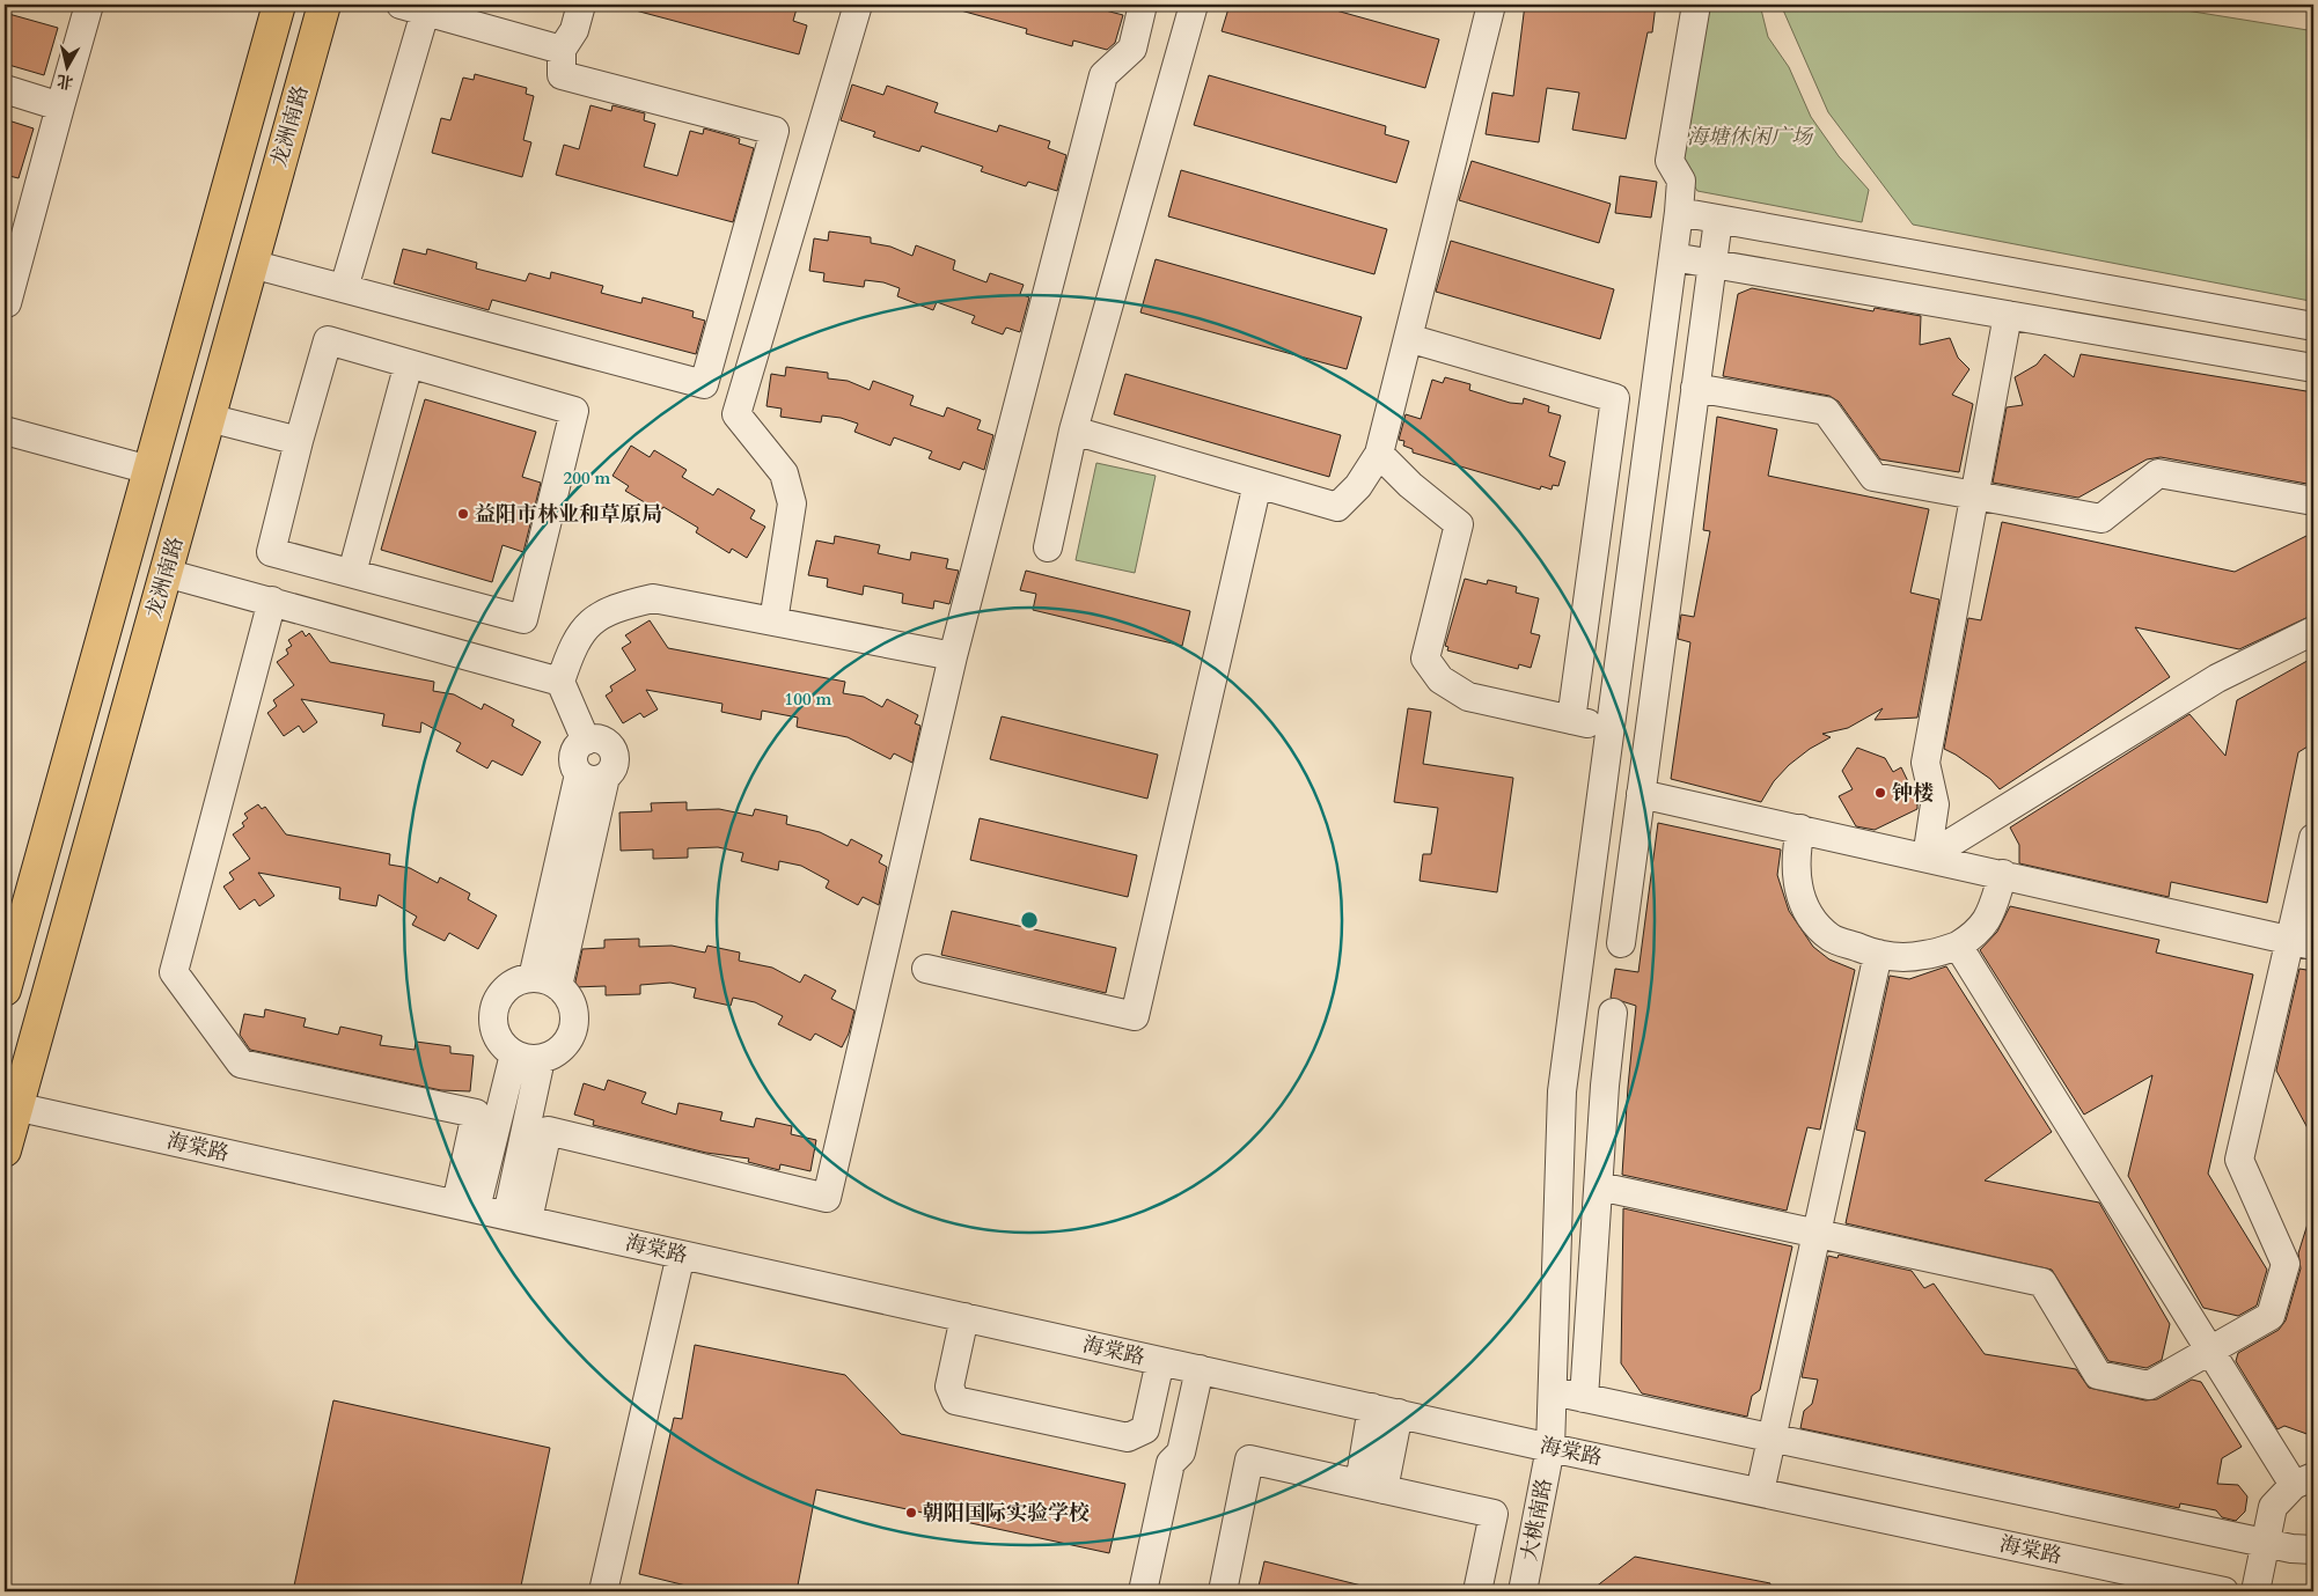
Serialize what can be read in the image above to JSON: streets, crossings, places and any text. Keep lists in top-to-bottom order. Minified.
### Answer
{"streets":{"main road":["龙洲南路"],"street":["海棠路","大桃南路"]},"crossings":[["龙洲南路","海棠路"],["海棠路","大桃南路"]],"parks":["海塘休闲广场"],"places":["益阳市林业和草原局","钟楼","朝阳国际实验学校"],"north":"bottom","rings":["200 m","100 m"]}
